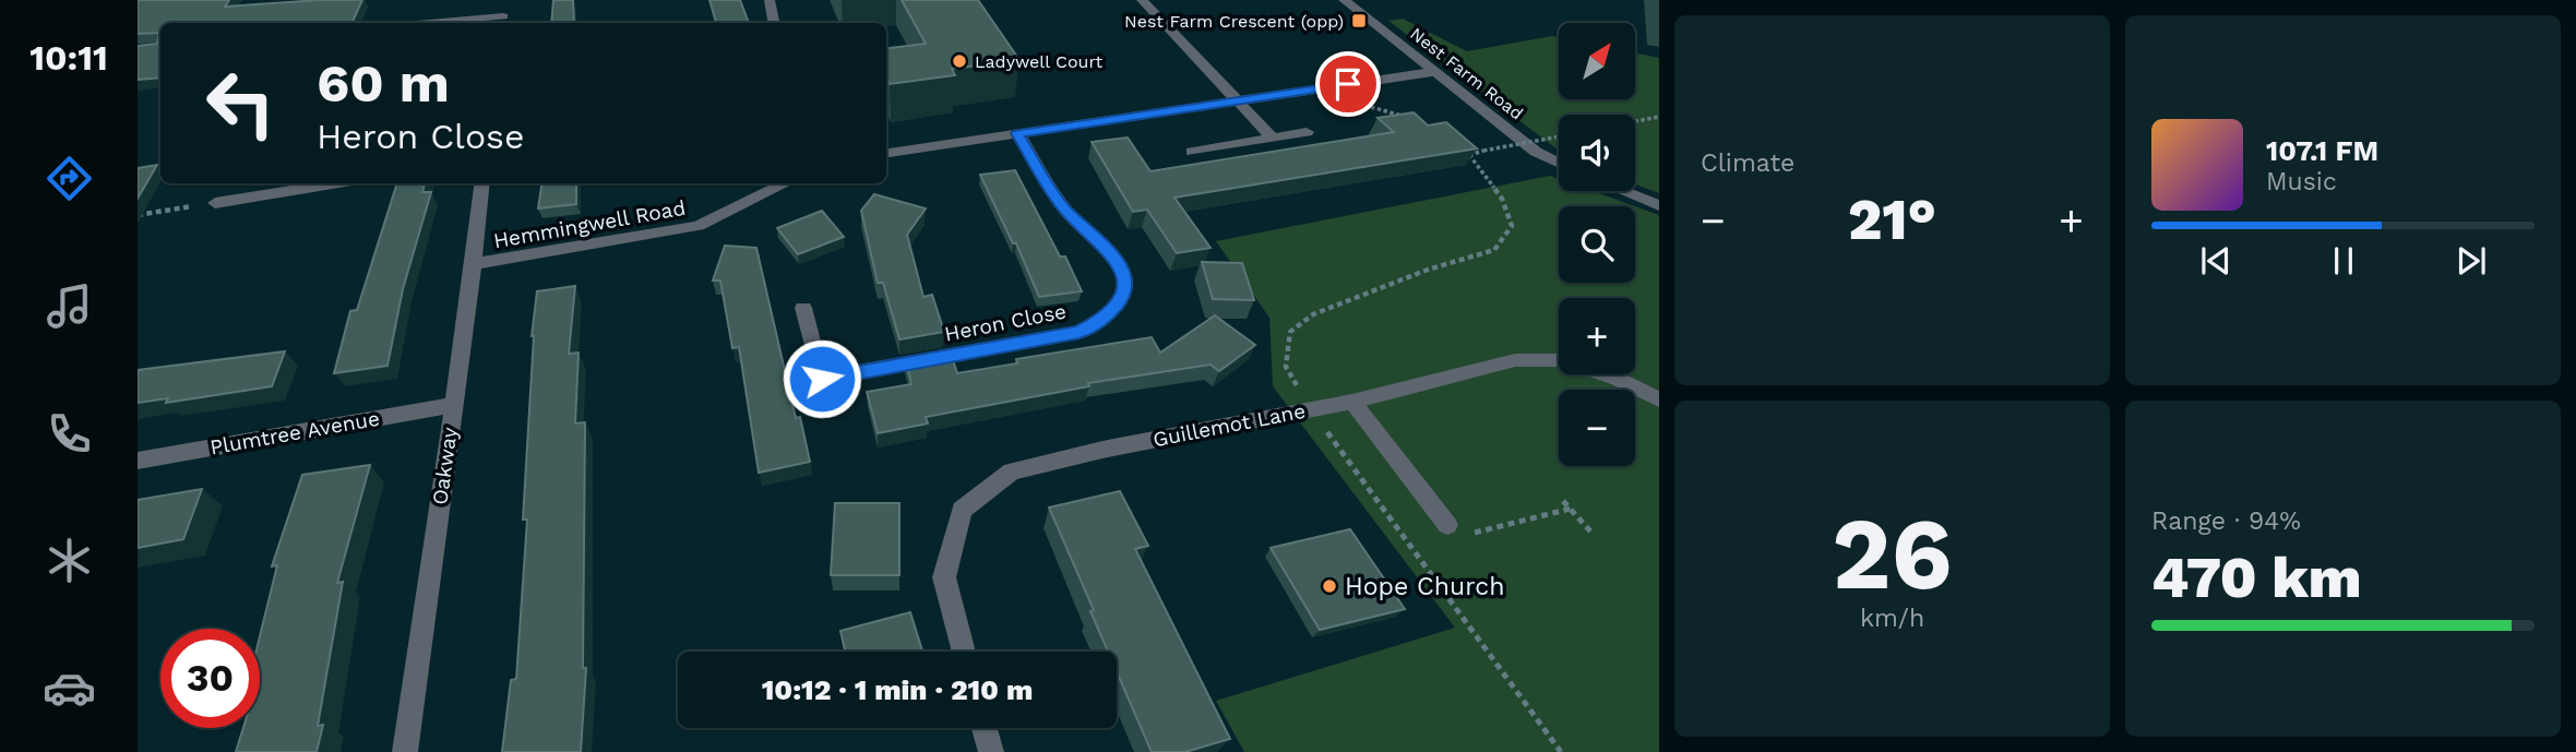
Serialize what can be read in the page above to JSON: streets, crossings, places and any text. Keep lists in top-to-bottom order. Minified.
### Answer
{"streets":{"street":["Nest Farm Road","Hemmingwell Road","Heron Close","Guillemot Lane","Plumtree Avenue","Oakway"]},"crossings":[["Hemmingwell Road","Oakway"],["Plumtree Avenue","Oakway"]],"places":{"transit":["Nest Farm Crescent (opp)"],"other":["Ladywell Court","Hope Church"]},"north":"top right","page":{"tabs":"10:11","tile":["Climate",["26","km/h"],["Range · 94%","470 km"]],"map_buttons":["+","−"],"turn":["60 m","Heron Close"],"song":["107.1 FM","Music"],"heat":["−","21°","+"],"limit":"30","trip":"10:12 · 1 min · 210 m"}}
